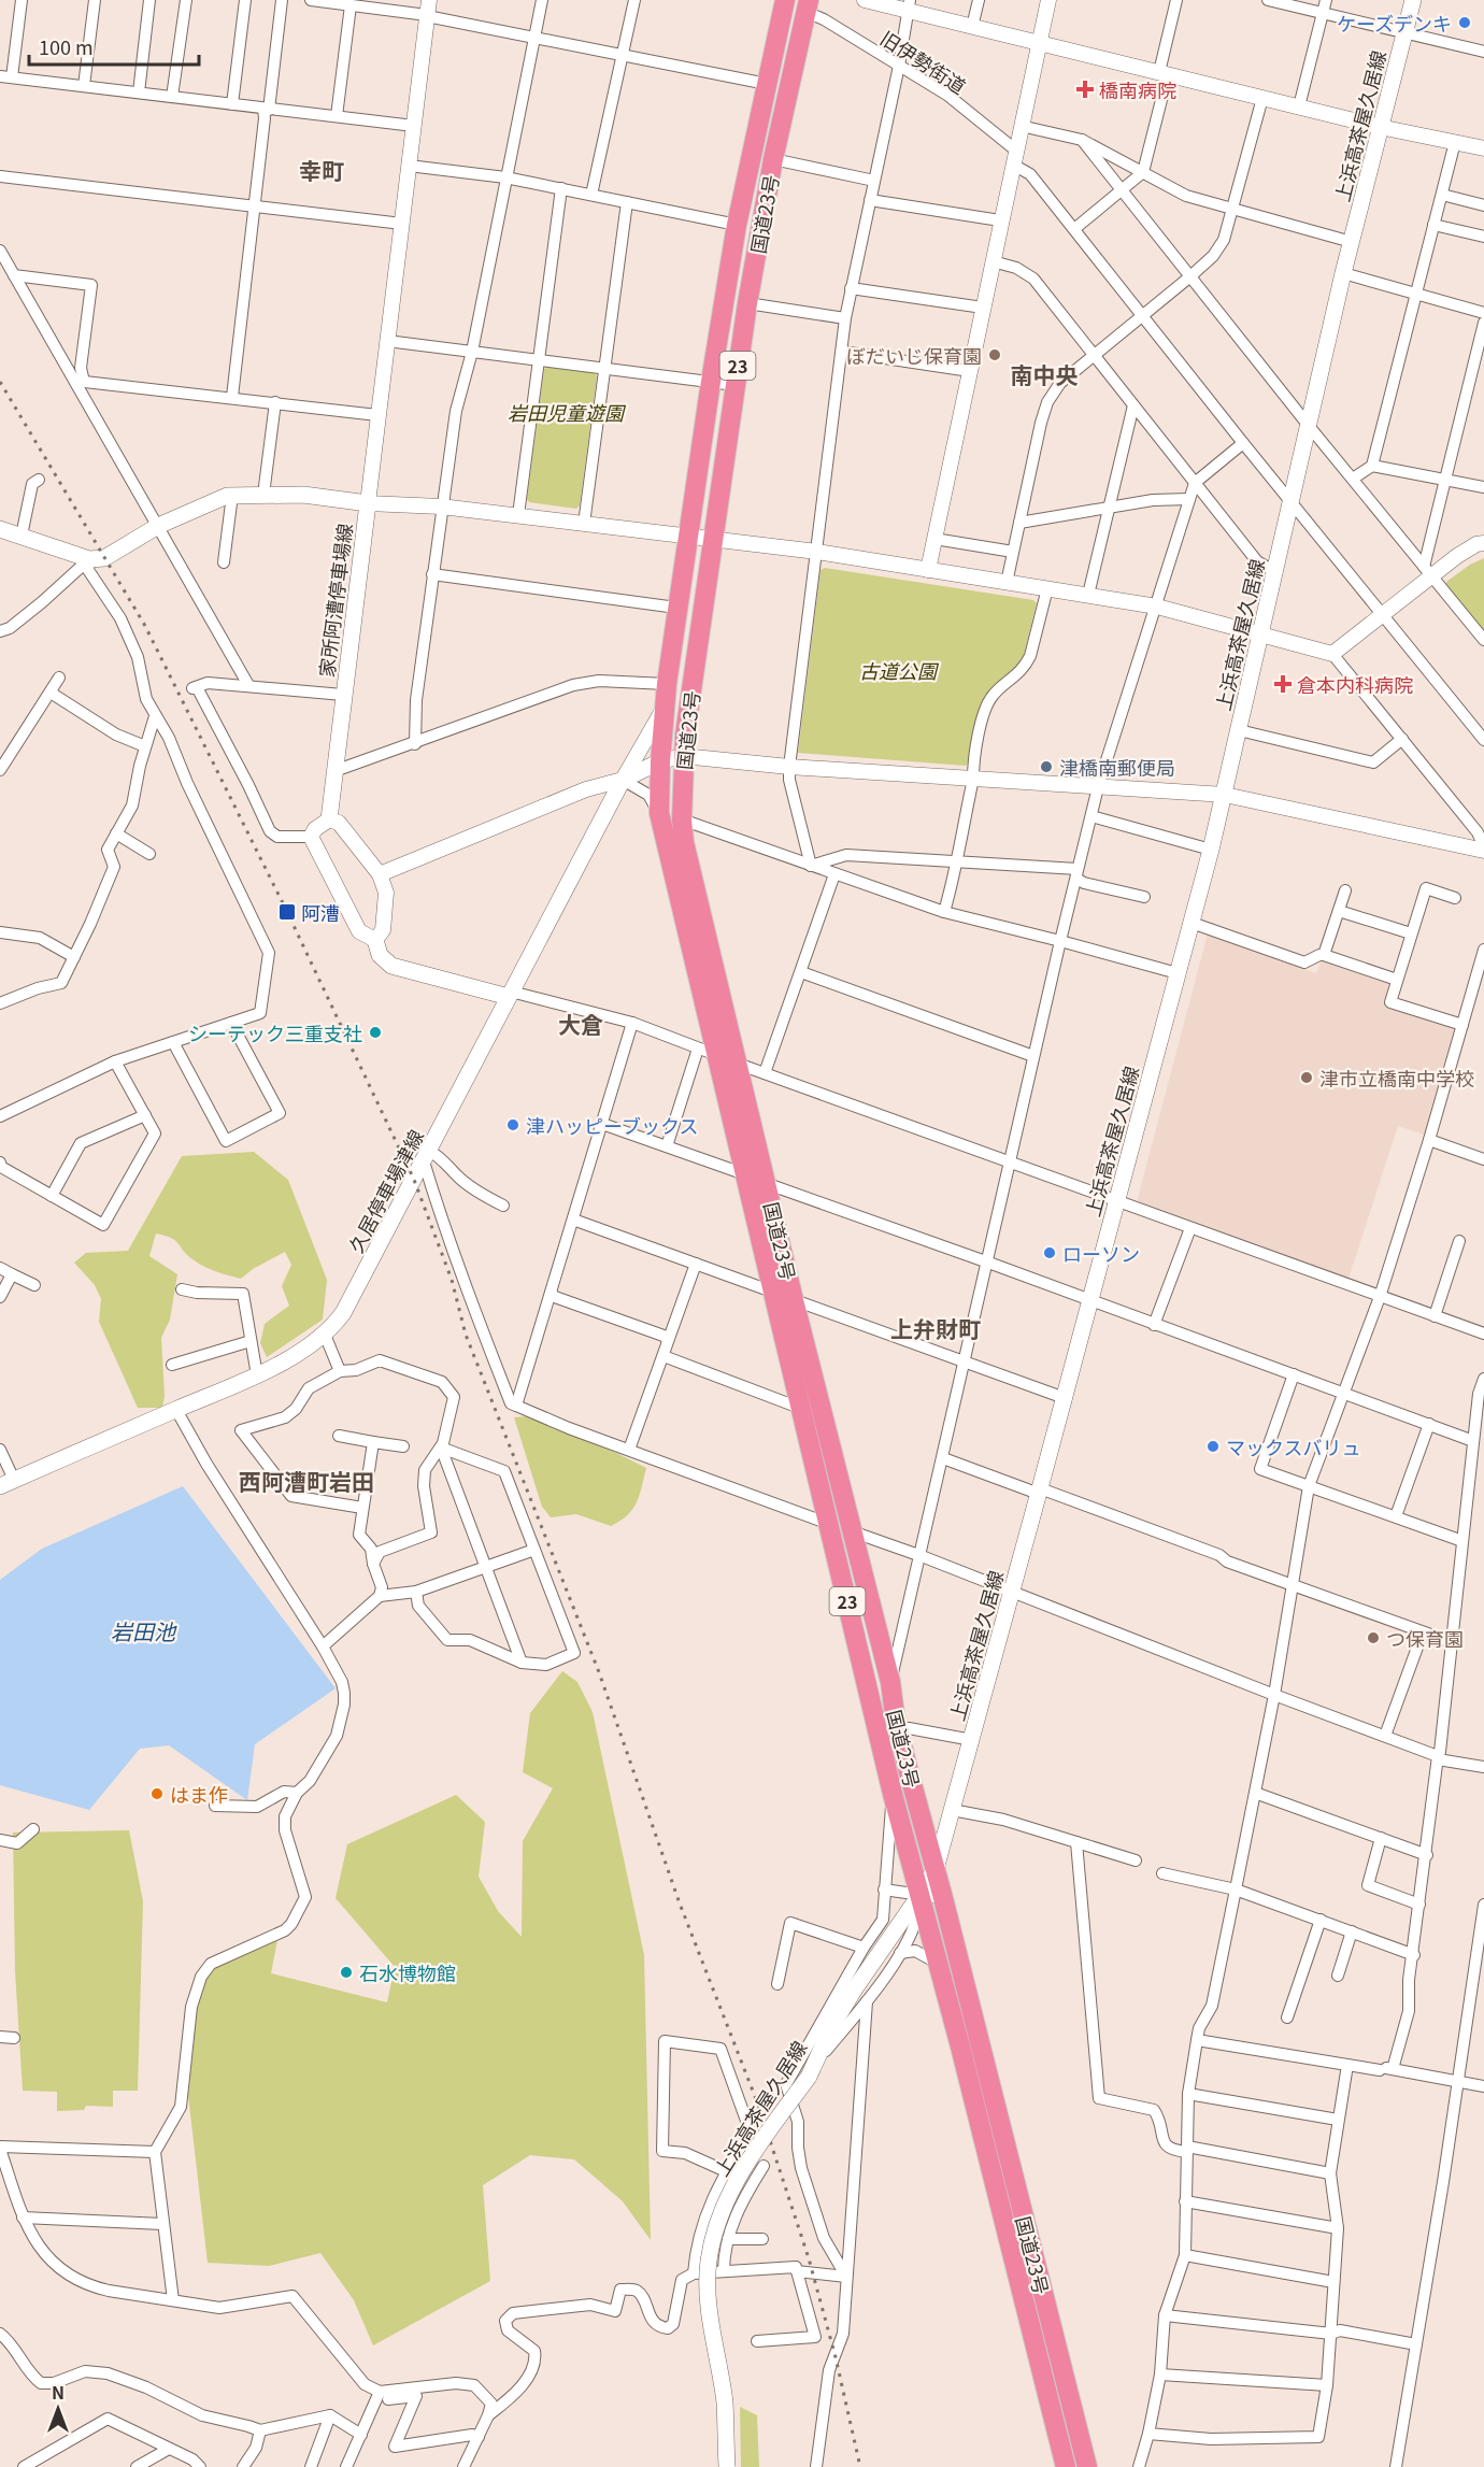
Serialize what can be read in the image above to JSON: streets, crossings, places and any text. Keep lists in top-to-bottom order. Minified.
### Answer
{"streets":{"highway":["国道23号","23"],"main road":["上浜高茶屋久居線","家所阿漕停車場線","久居停車場津線"],"street":["旧伊勢街道"]},"crossings":[["旧伊勢街道","上浜高茶屋久居線"],["旧伊勢街道","国道23号"],["上浜高茶屋久居線","国道23号"]],"districts":["幸町","南中央","大倉","上弁財町","西阿漕町岩田"],"water":["岩田池"],"parks":["岩田児童遊園","古道公園"],"places":{"other":["ケーズデンキ","ぼだいじ保育園","津橋南郵便局","シーテック三重支社","津市立橋南中学校","津ハッピーブックス","ローソン","マックスバリュ","つ保育園","はま作","石水博物館"],"health":["橋南病院","倉本内科病院"],"transit":["阿漕"]},"scale_bar":"100 m","north":"top"}
